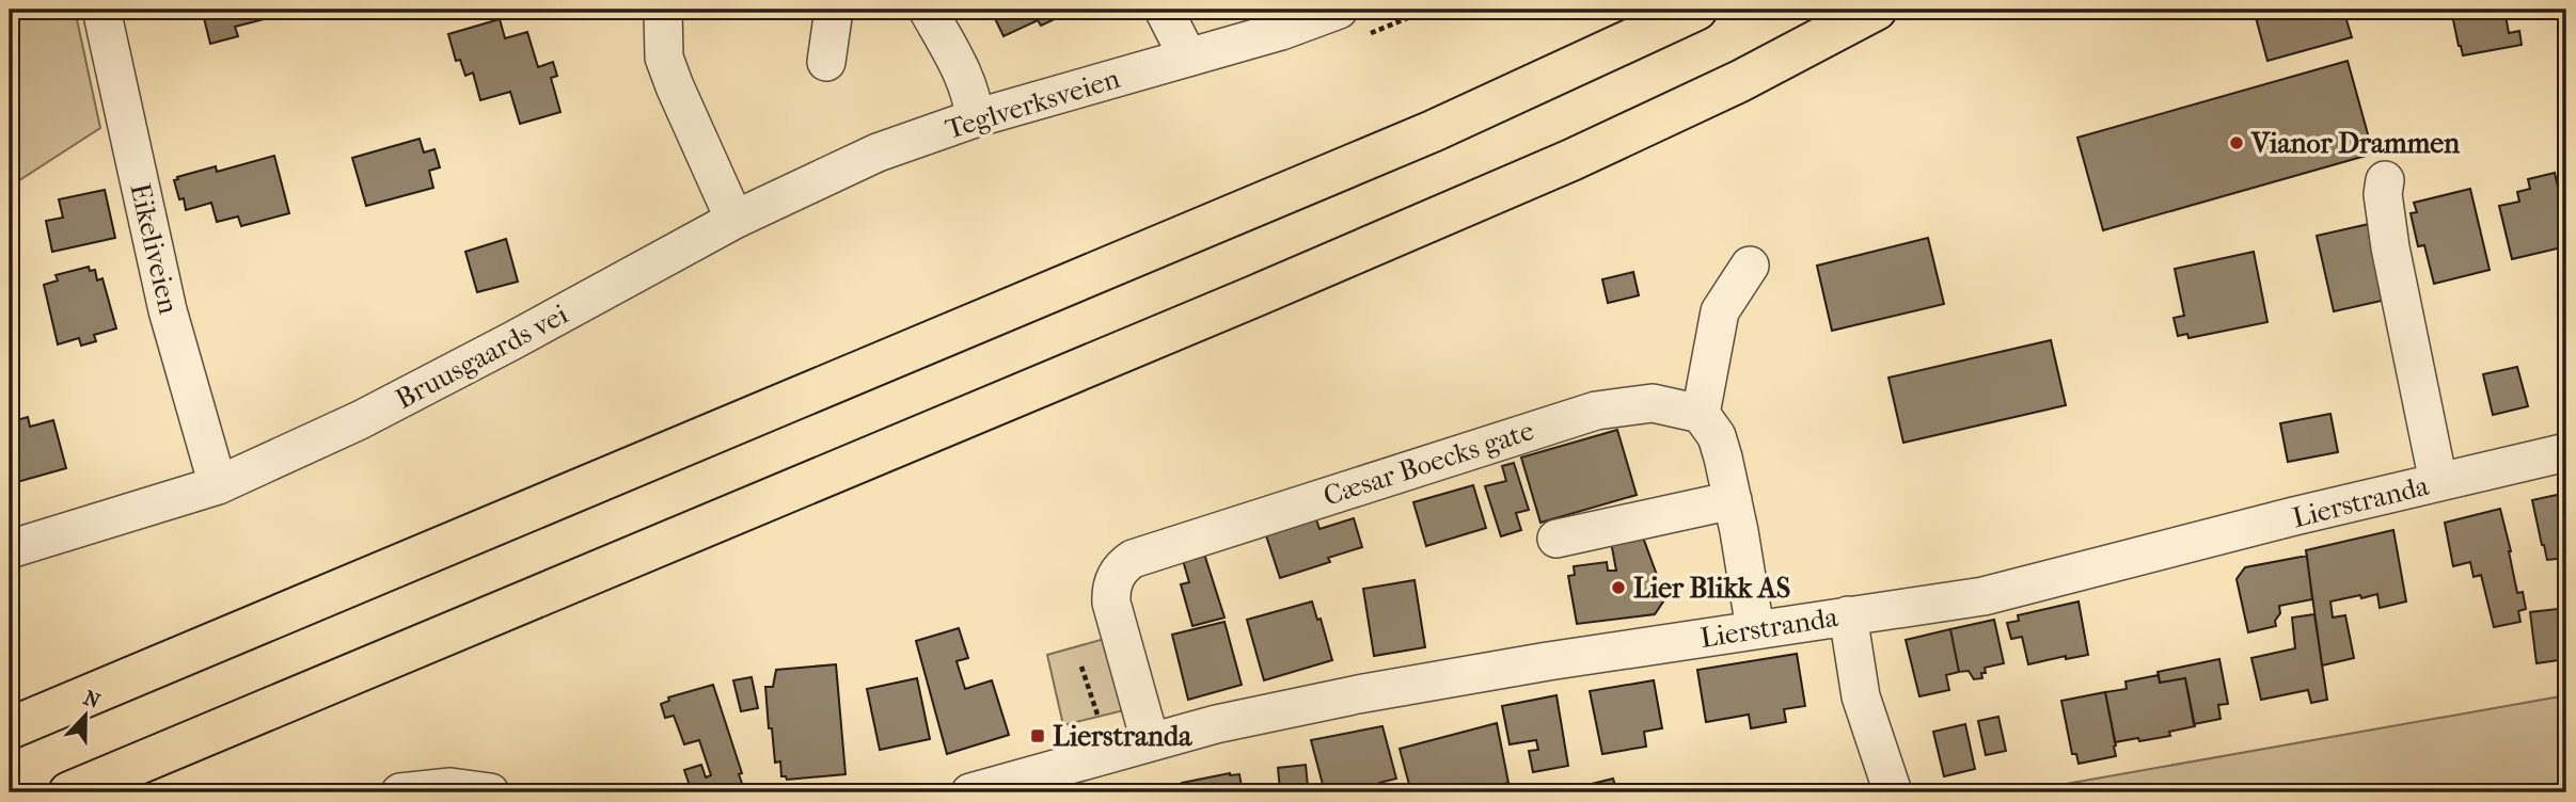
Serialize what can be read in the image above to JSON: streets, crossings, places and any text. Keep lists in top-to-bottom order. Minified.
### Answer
{"streets":{"street":["Teglverksveien","Eikeliveien","Bruusgaards vei","Cæsar Boecks gate","Lierstranda"]},"crossings":[["Teglverksveien","Bruusgaards vei"],["Eikeliveien","Bruusgaards vei"],["Cæsar Boecks gate","Lierstranda"]],"places":{"other":["Vianor Drammen","Lier Blikk AS"],"transit":["Lierstranda"]},"north":"top"}
